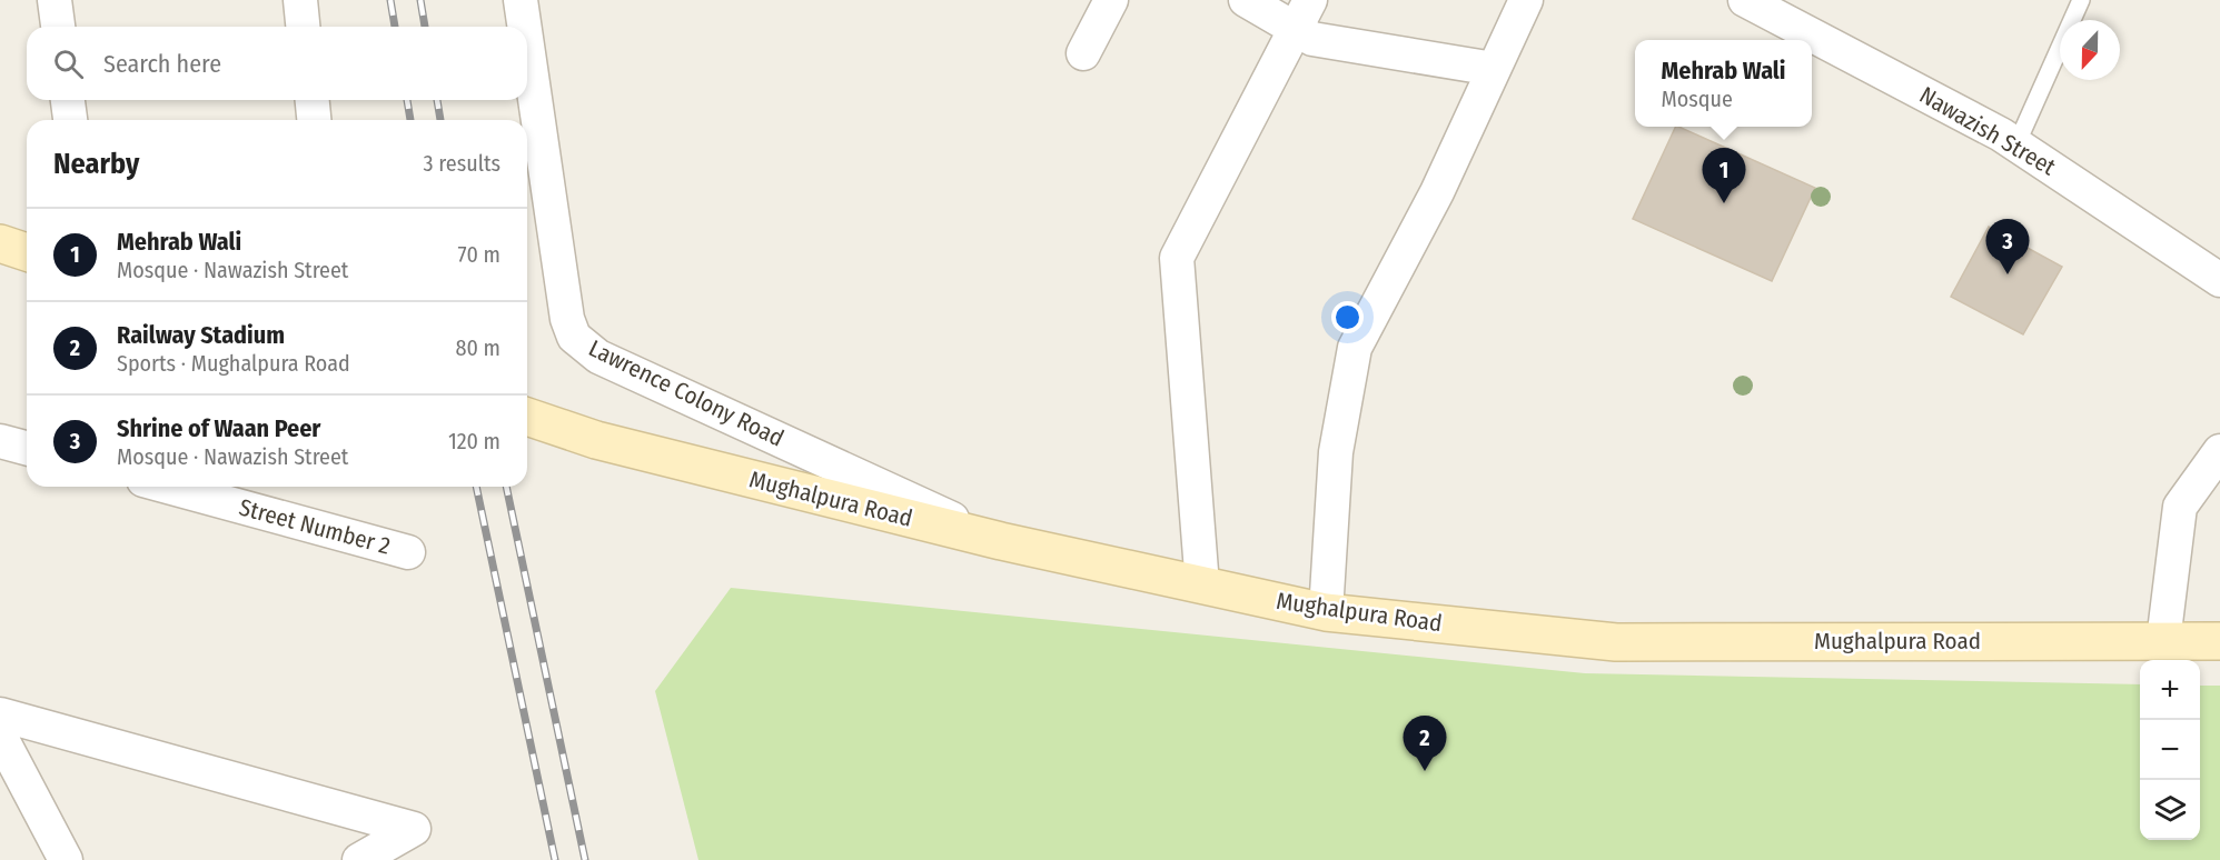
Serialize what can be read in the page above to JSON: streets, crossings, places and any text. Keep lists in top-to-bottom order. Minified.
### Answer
{"streets":{"main road":["Mughalpura Road"],"street":["Nawazish Street","Lawrence Colony Road","Street Number 2"]},"crossings":[["Lawrence Colony Road","Mughalpura Road"]],"north":"bottom","page":{"search":"Search here","popup":["Mehrab Wali","Mosque"],"heading":["Nearby","3 results"],"pins":["1","3","2"],"list":[{"mark":"1","name":"Mehrab Wali","note":"Mosque · Nawazish Street","value":"70 m"},{"mark":"2","name":"Railway Stadium","note":"Sports · Mughalpura Road","value":"80 m"},{"mark":"3","name":"Shrine of Waan Peer","note":"Mosque · Nawazish Street","value":"120 m"}],"map_buttons":["+","−"]}}
